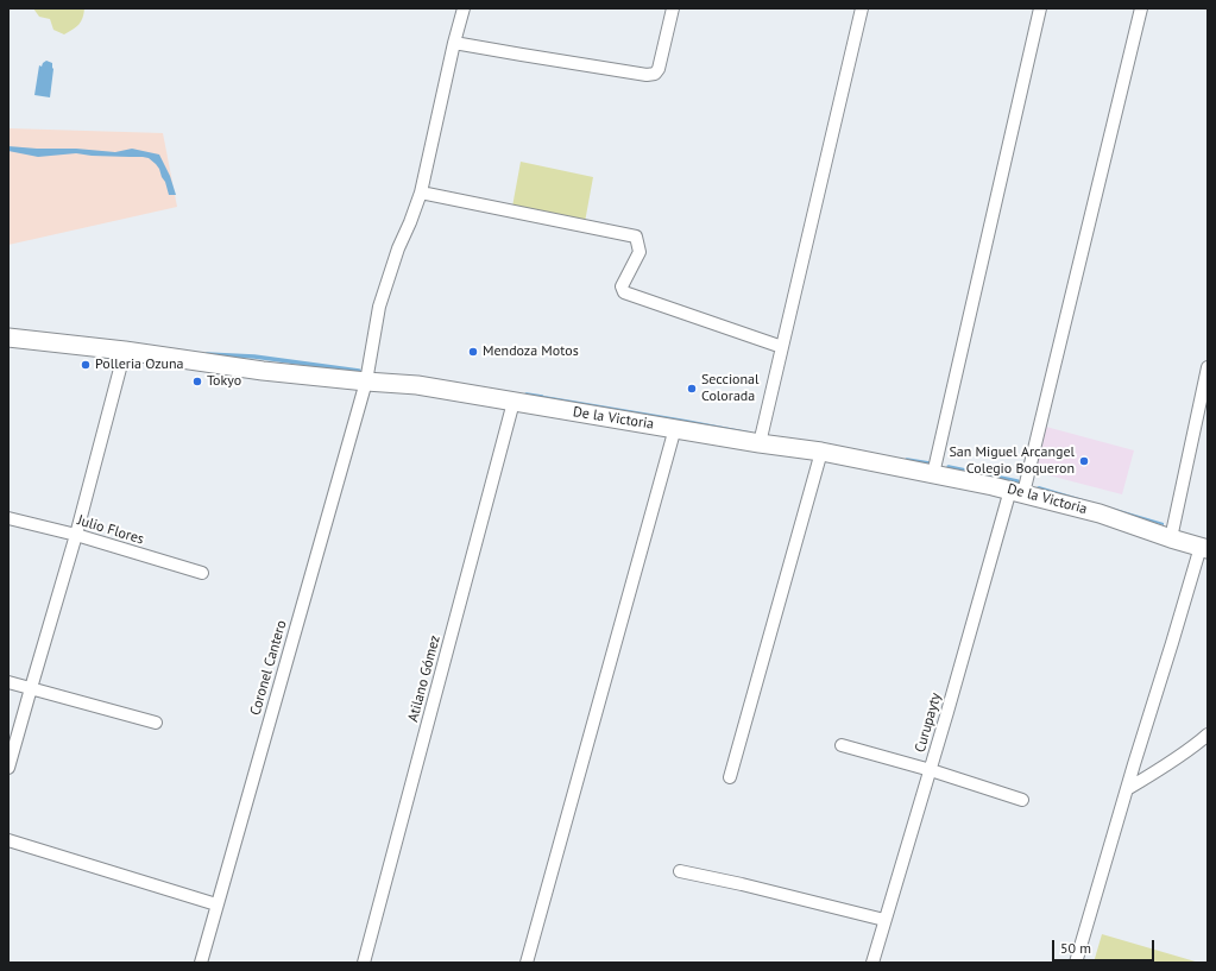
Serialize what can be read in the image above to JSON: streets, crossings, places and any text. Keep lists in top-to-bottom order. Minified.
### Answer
{"streets":{"main road":["De la Victoria"],"street":["Julio Flores","Coronel Cantero","Atilano Gómez","Curupayty"]},"crossings":[["De la Victoria","Coronel Cantero"],["De la Victoria","Atilano Gómez"],["De la Victoria","Curupayty"]],"places":["Mendoza Motos","Polleria Ozuna","Tokyo","Seccional Colorada","San Miguel Arcangel Colegio Boqueron"],"scale_bar":"50 m"}
